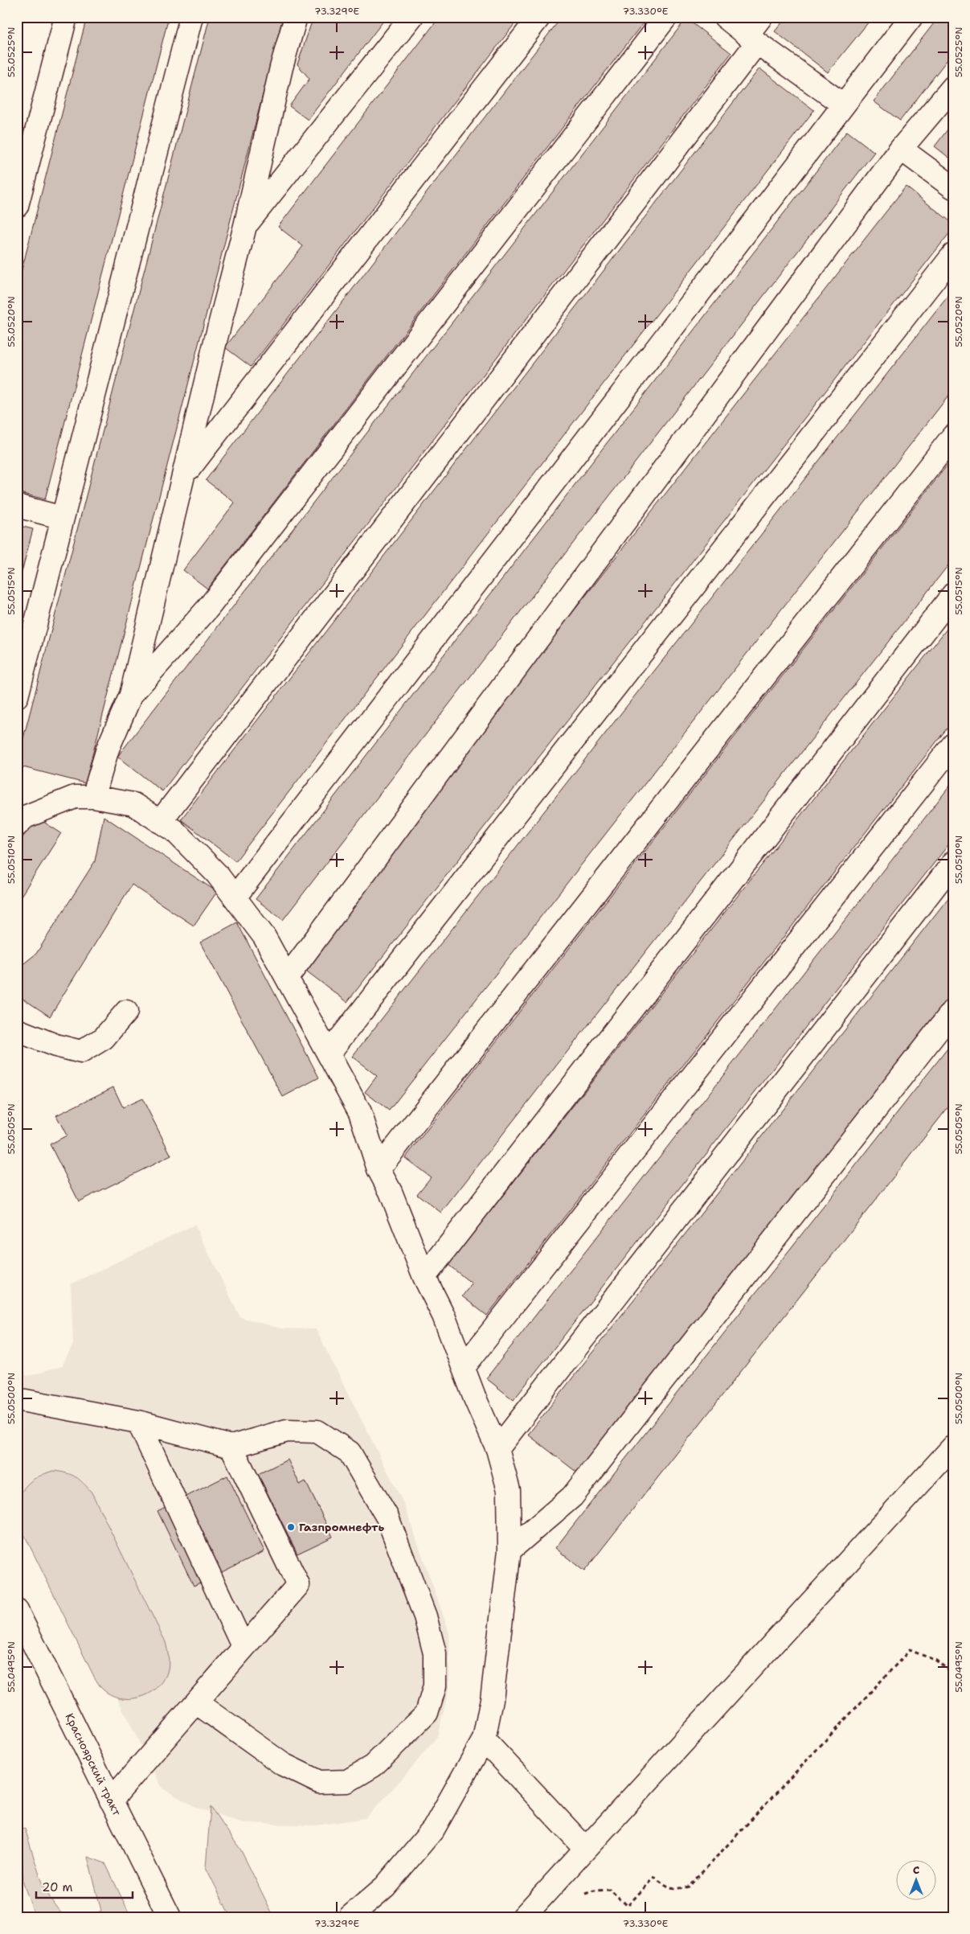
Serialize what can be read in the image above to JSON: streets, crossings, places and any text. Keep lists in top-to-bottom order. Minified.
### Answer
{"streets":{"main road":["Красноярский тракт"]},"places":["Газпромнефть"],"scale_bar":"20 m","north":"top","coordinates":["73.329°E","73.330°E","55.0525°N","55.0520°N","55.0515°N","55.0510°N","55.0505°N","55.0500°N","55.0495°N"]}
